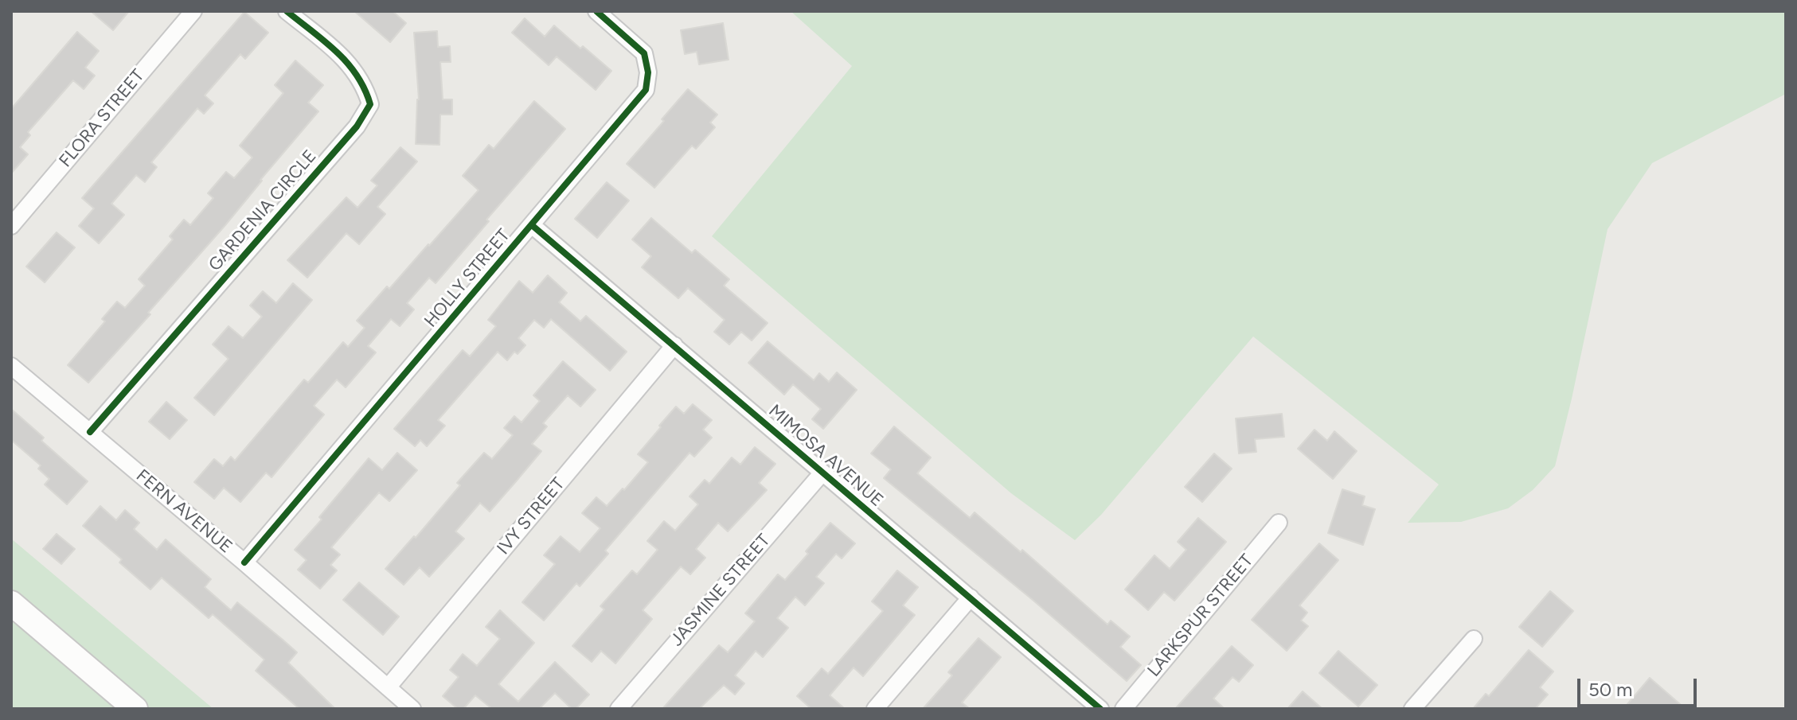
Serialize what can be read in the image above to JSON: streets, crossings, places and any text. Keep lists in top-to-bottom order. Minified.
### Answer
{"streets":{"street":["FLORA STREET","GARDENIA CIRCLE","HOLLY STREET","MIMOSA AVENUE","FERN AVENUE","IVY STREET","JASMINE STREET","LARKSPUR STREET"]},"crossings":[["GARDENIA CIRCLE","FERN AVENUE"],["HOLLY STREET","MIMOSA AVENUE"],["HOLLY STREET","FERN AVENUE"],["MIMOSA AVENUE","IVY STREET"],["MIMOSA AVENUE","JASMINE STREET"],["FERN AVENUE","IVY STREET"]],"scale_bar":"50 m"}
